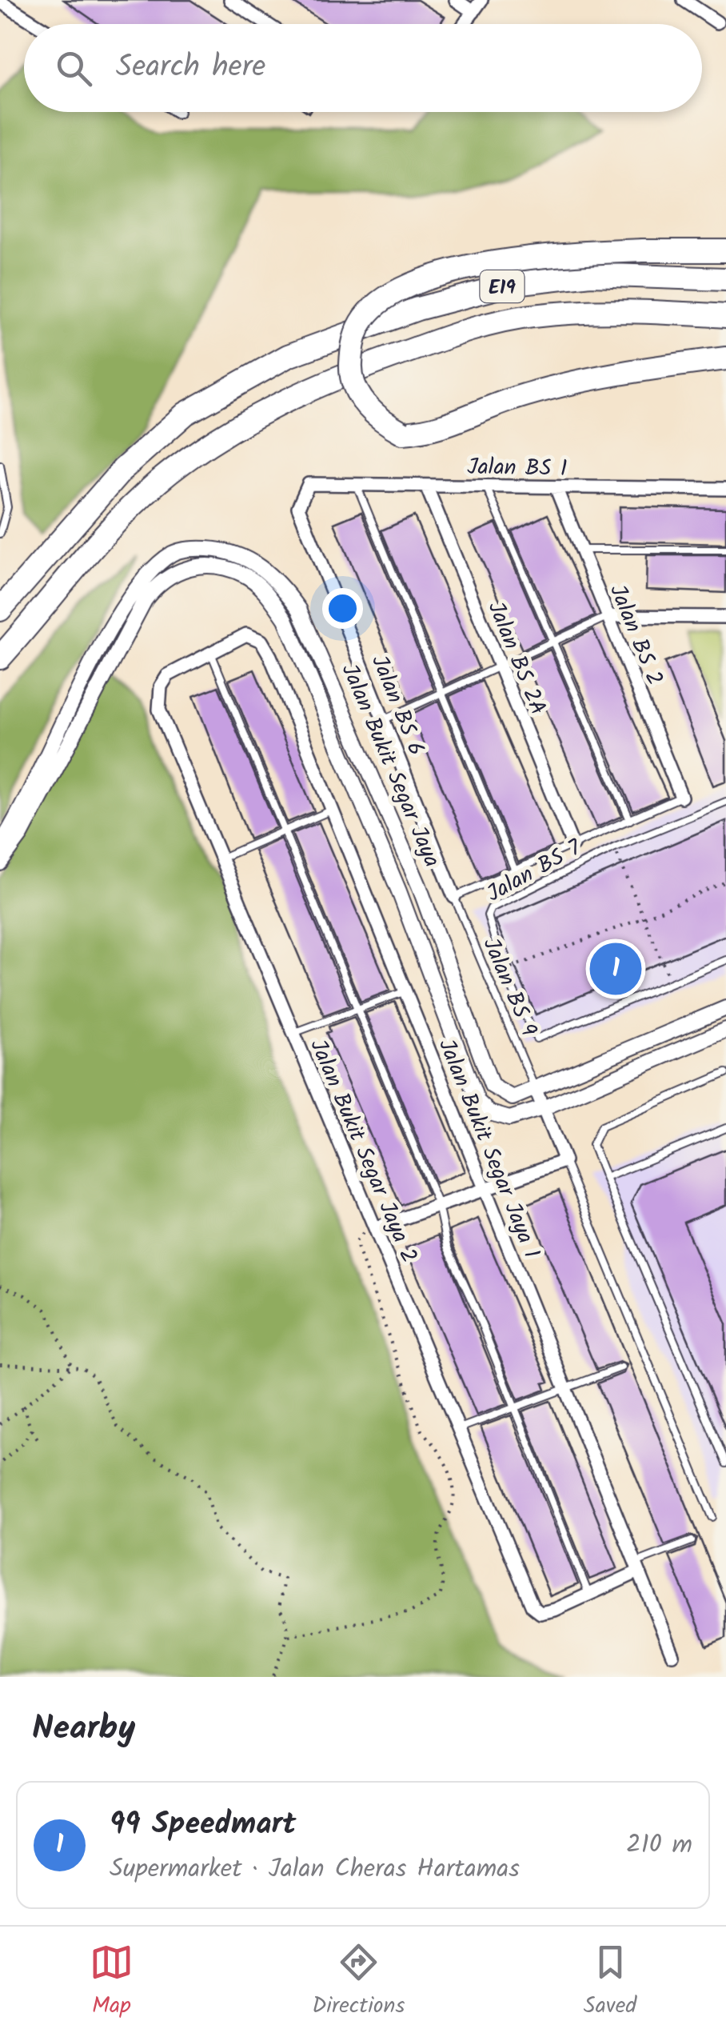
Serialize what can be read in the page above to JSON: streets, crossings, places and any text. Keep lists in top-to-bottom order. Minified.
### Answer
{"streets":{"highway":["E19"],"street":["Jalan BS 1","Jalan BS 2","Jalan BS 2A","Jalan BS 6","Jalan Bukit Segar Jaya","Jalan Bukit Segar Jaya 1","Jalan Bukit Segar Jaya 2"],"lane":["Jalan BS 7","Jalan BS 9"]},"crossings":[["Jalan BS 1","Jalan BS 2"],["Jalan BS 1","Jalan BS 2A"],["Jalan BS 1","Jalan BS 6"],["Jalan BS 6","Jalan BS 9"],["Jalan Bukit Segar Jaya","Jalan BS 9"],["Jalan Bukit Segar Jaya 1","Jalan Bukit Segar Jaya 2"]],"page":{"search":"Search here","pins":"1","heading":"Nearby","list":[{"mark":"1","name":"99 Speedmart","note":"Supermarket · Jalan Cheras Hartamas","value":"210 m"}],"nav":["Map","Directions","Saved"]}}
